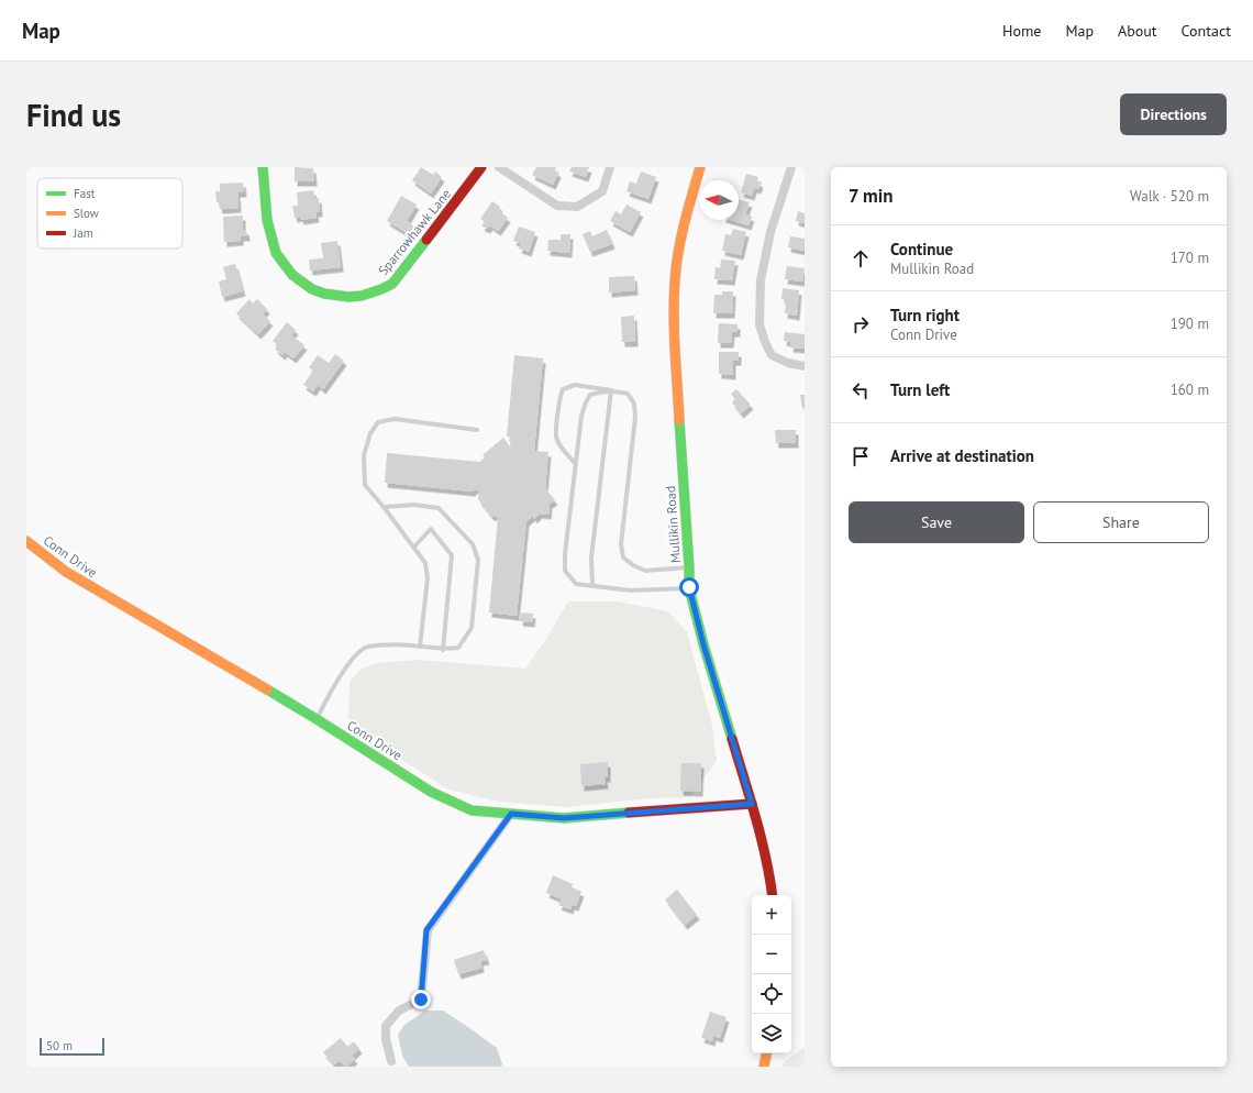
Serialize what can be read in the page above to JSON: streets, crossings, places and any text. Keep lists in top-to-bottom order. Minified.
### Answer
{"streets":{"street":["Sparrowhawk Lane","Mullikin Road","Conn Drive"]},"crossings":[["Mullikin Road","Conn Drive"]],"legend":["Fast","Slow","Jam"],"scale_bar":"50 m","north":"left","page":{"header":"Map","nav":["Home","Map","About","Contact"],"buttons":["Directions",["Save","Share"]],"title":"Find us","heading":["7 min","Walk · 520 m"],"list":[["Continue","Mullikin Road","170 m"],["Turn right","Conn Drive","190 m"],["Turn left","160 m"],"Arrive at destination"],"map_buttons":["+","−"],"scale":"50 m"}}
